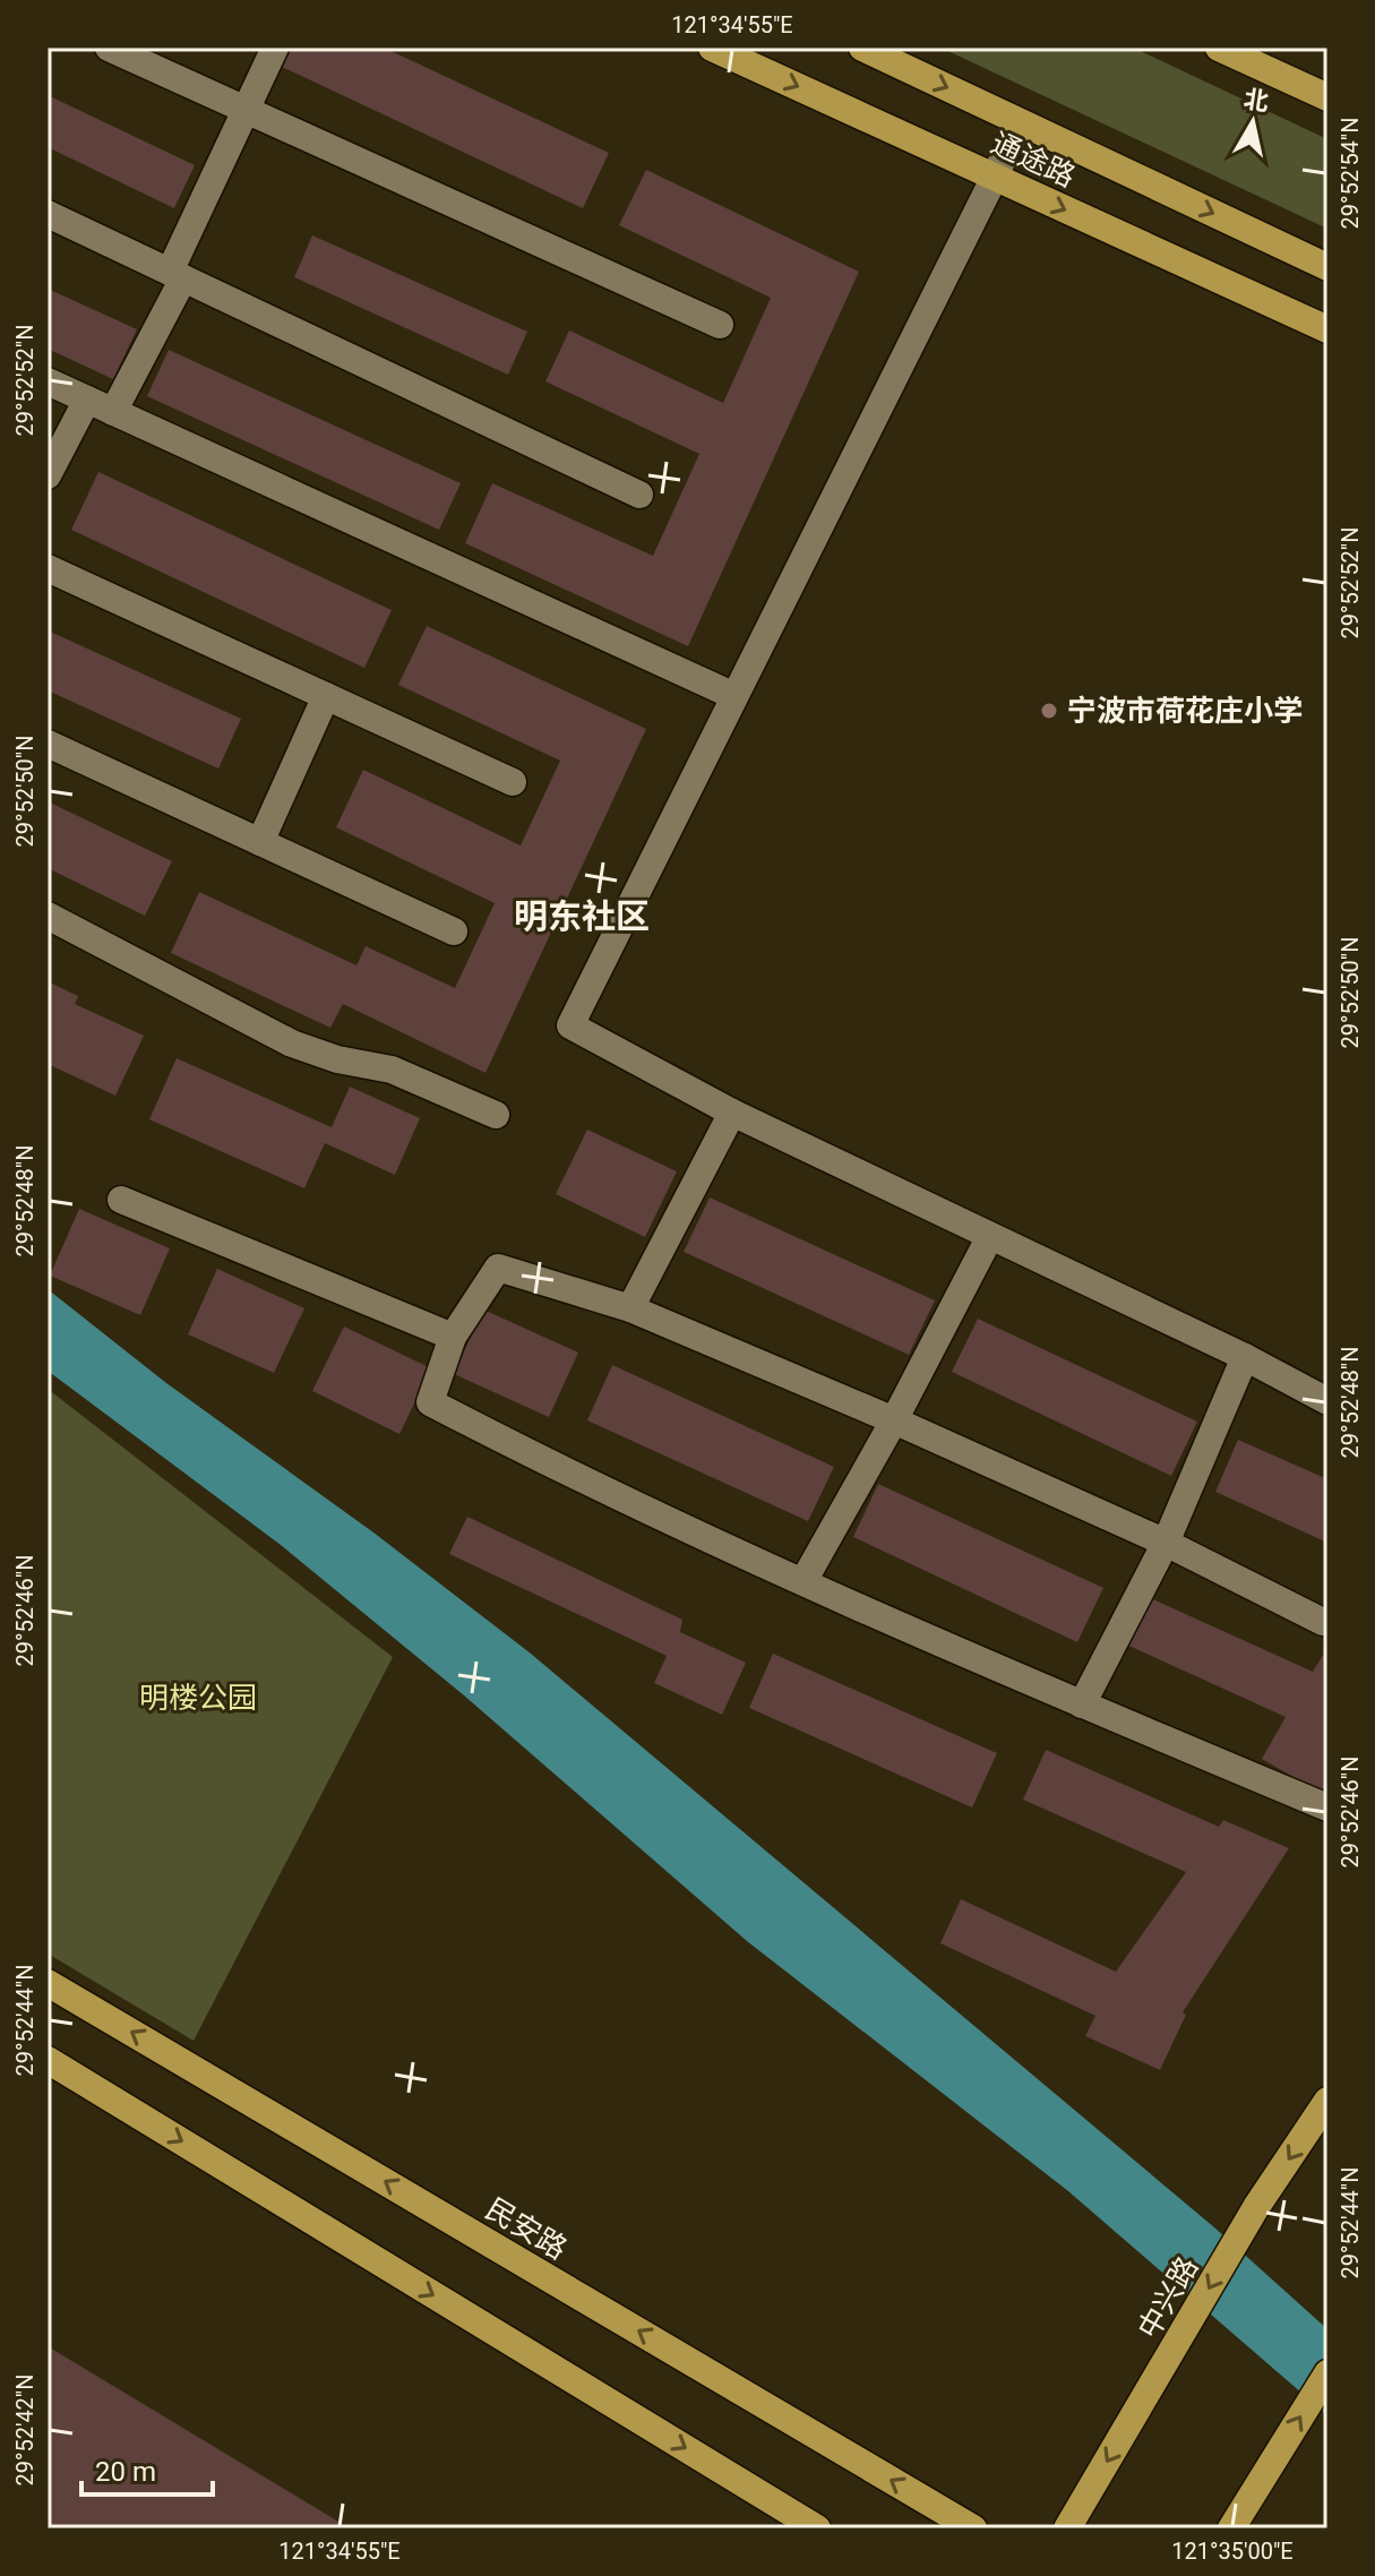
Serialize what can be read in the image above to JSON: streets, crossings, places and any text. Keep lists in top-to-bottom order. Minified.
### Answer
{"streets":{"main road":["通途路","民安路","中兴路"]},"one_way":["通途路"],"districts":["明东社区"],"parks":["明楼公园"],"places":["宁波市荷花庄小学"],"scale_bar":"20 m","north":"top","coordinates":["121°34'55\"E","29°52'54\"N","29°52'52\"N","29°52'50\"N","29°52'48\"N","29°52'46\"N","29°52'44\"N","29°52'42\"N","121°35'00\"E"]}
